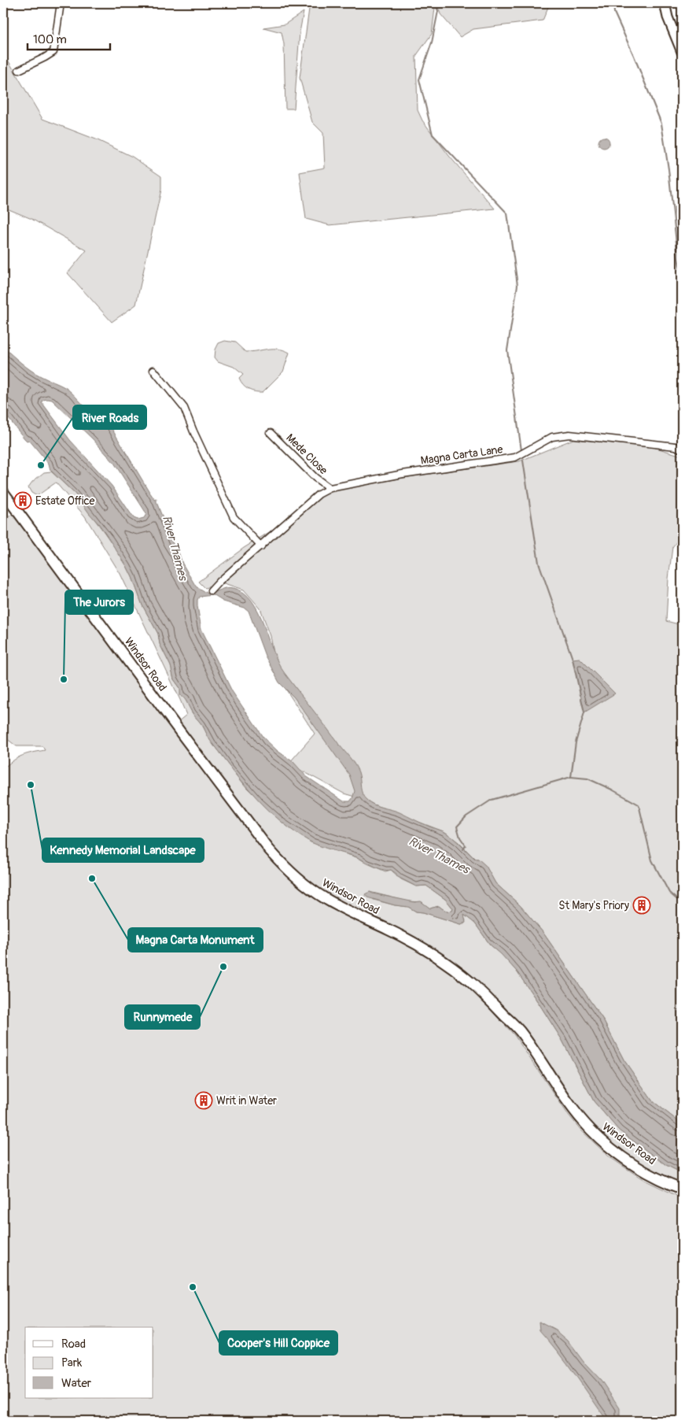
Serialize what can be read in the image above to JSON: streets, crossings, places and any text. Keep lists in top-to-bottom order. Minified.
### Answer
{"streets":{"main road":["Windsor Road"],"street":["Mede Close","Magna Carta Lane"]},"crossings":[["Mede Close","Magna Carta Lane"]],"water":["River Thames"],"places":{"other":["River Roads","The Jurors","Kennedy Memorial Landscape","Magna Carta Monument","Runnymede","Cooper's Hill Coppice"],"building":["Estate Office","St Mary's Priory","Writ in Water"]},"legend":["Road","Park","Water"],"scale_bar":"100 m"}
